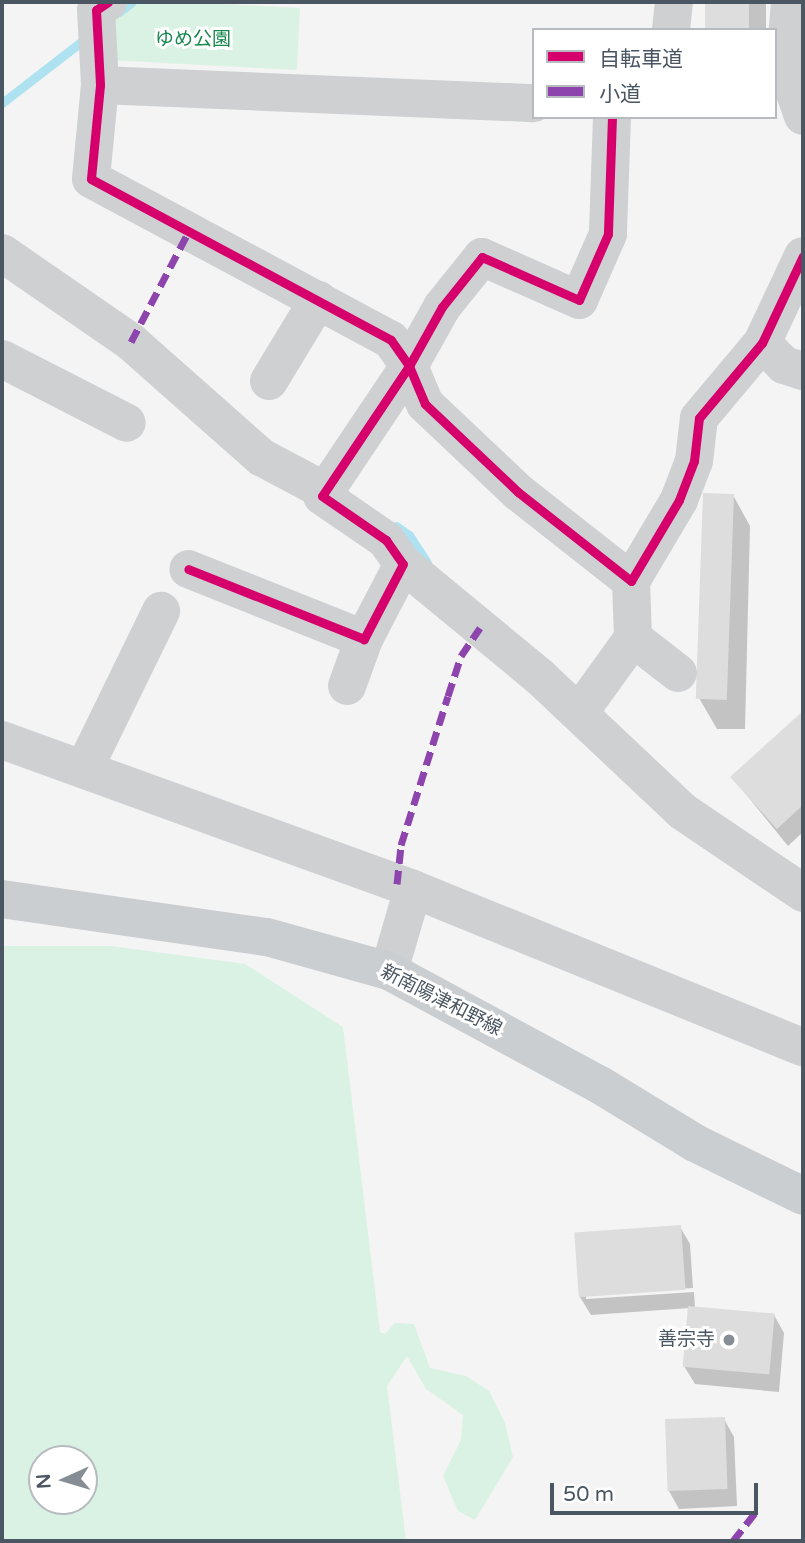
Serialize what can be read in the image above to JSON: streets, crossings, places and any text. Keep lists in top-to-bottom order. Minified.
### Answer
{"streets":{"main road":["新南陽津和野線"]},"parks":["ゆめ公園"],"places":["善宗寺"],"legend":["自転車道","小道"],"scale_bar":"50 m","north":"left"}
